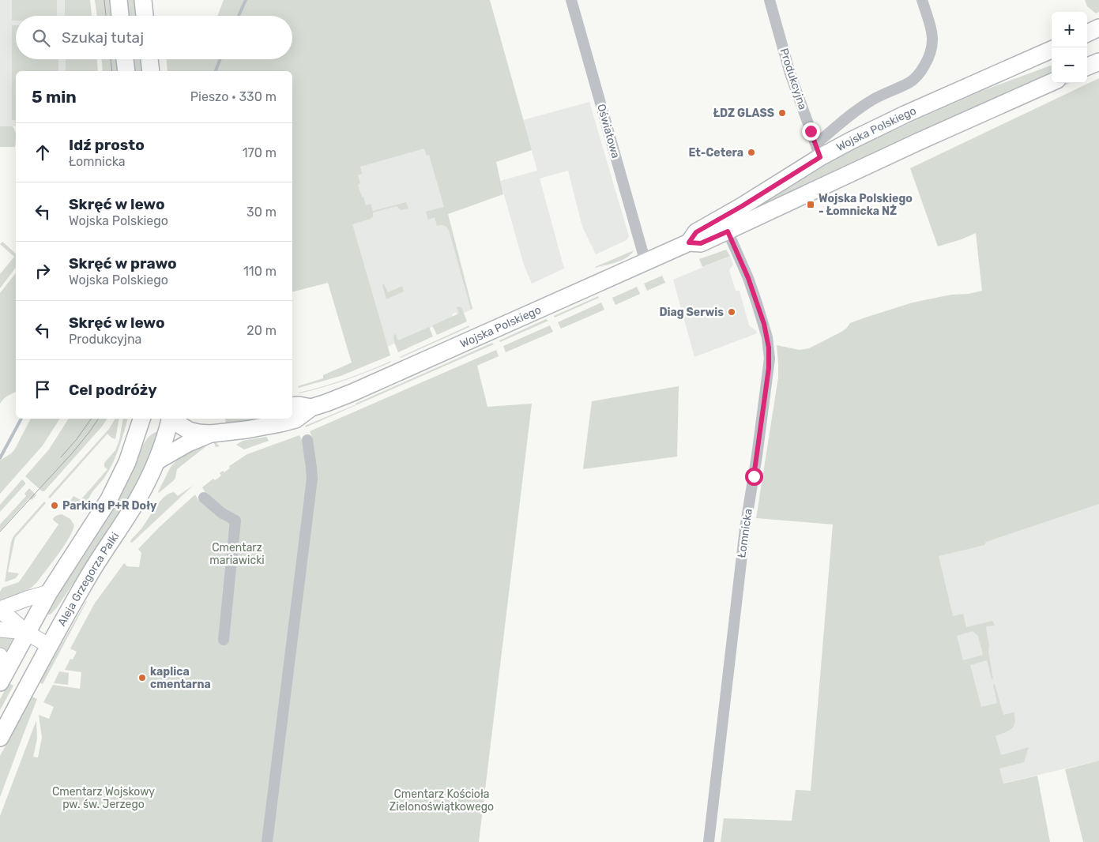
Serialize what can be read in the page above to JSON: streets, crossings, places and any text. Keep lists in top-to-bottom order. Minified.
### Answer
{"streets":{"main road":["Wojska Polskiego","Aleja Grzegorza Palki"],"street":["Produkcyjna","Oświatowa","Łomnicka"]},"crossings":[["Produkcyjna","Wojska Polskiego"],["Wojska Polskiego","Oświatowa"],["Wojska Polskiego","Łomnicka"]],"parks":["Cmentarz mariawicki","Cmentarz Wojskowy pw. św. Jerzego","Cmentarz Kościoła Zielonoświątkowego"],"places":{"other":["ŁDZ GLASS","Et-Cetera","Diag Serwis","Parking P+R Doły","kaplica cmentarna"],"transit":["Wojska Polskiego - Łomnicka NŻ"]},"page":{"map_buttons":["+","−"],"search":"Szukaj tutaj","heading":["5 min","Pieszo · 330 m"],"list":[["Idź prosto","Łomnicka","170 m"],["Skręć w lewo","Wojska Polskiego","30 m"],["Skręć w prawo","Wojska Polskiego","110 m"],["Skręć w lewo","Produkcyjna","20 m"],"Cel podróży"]}}
